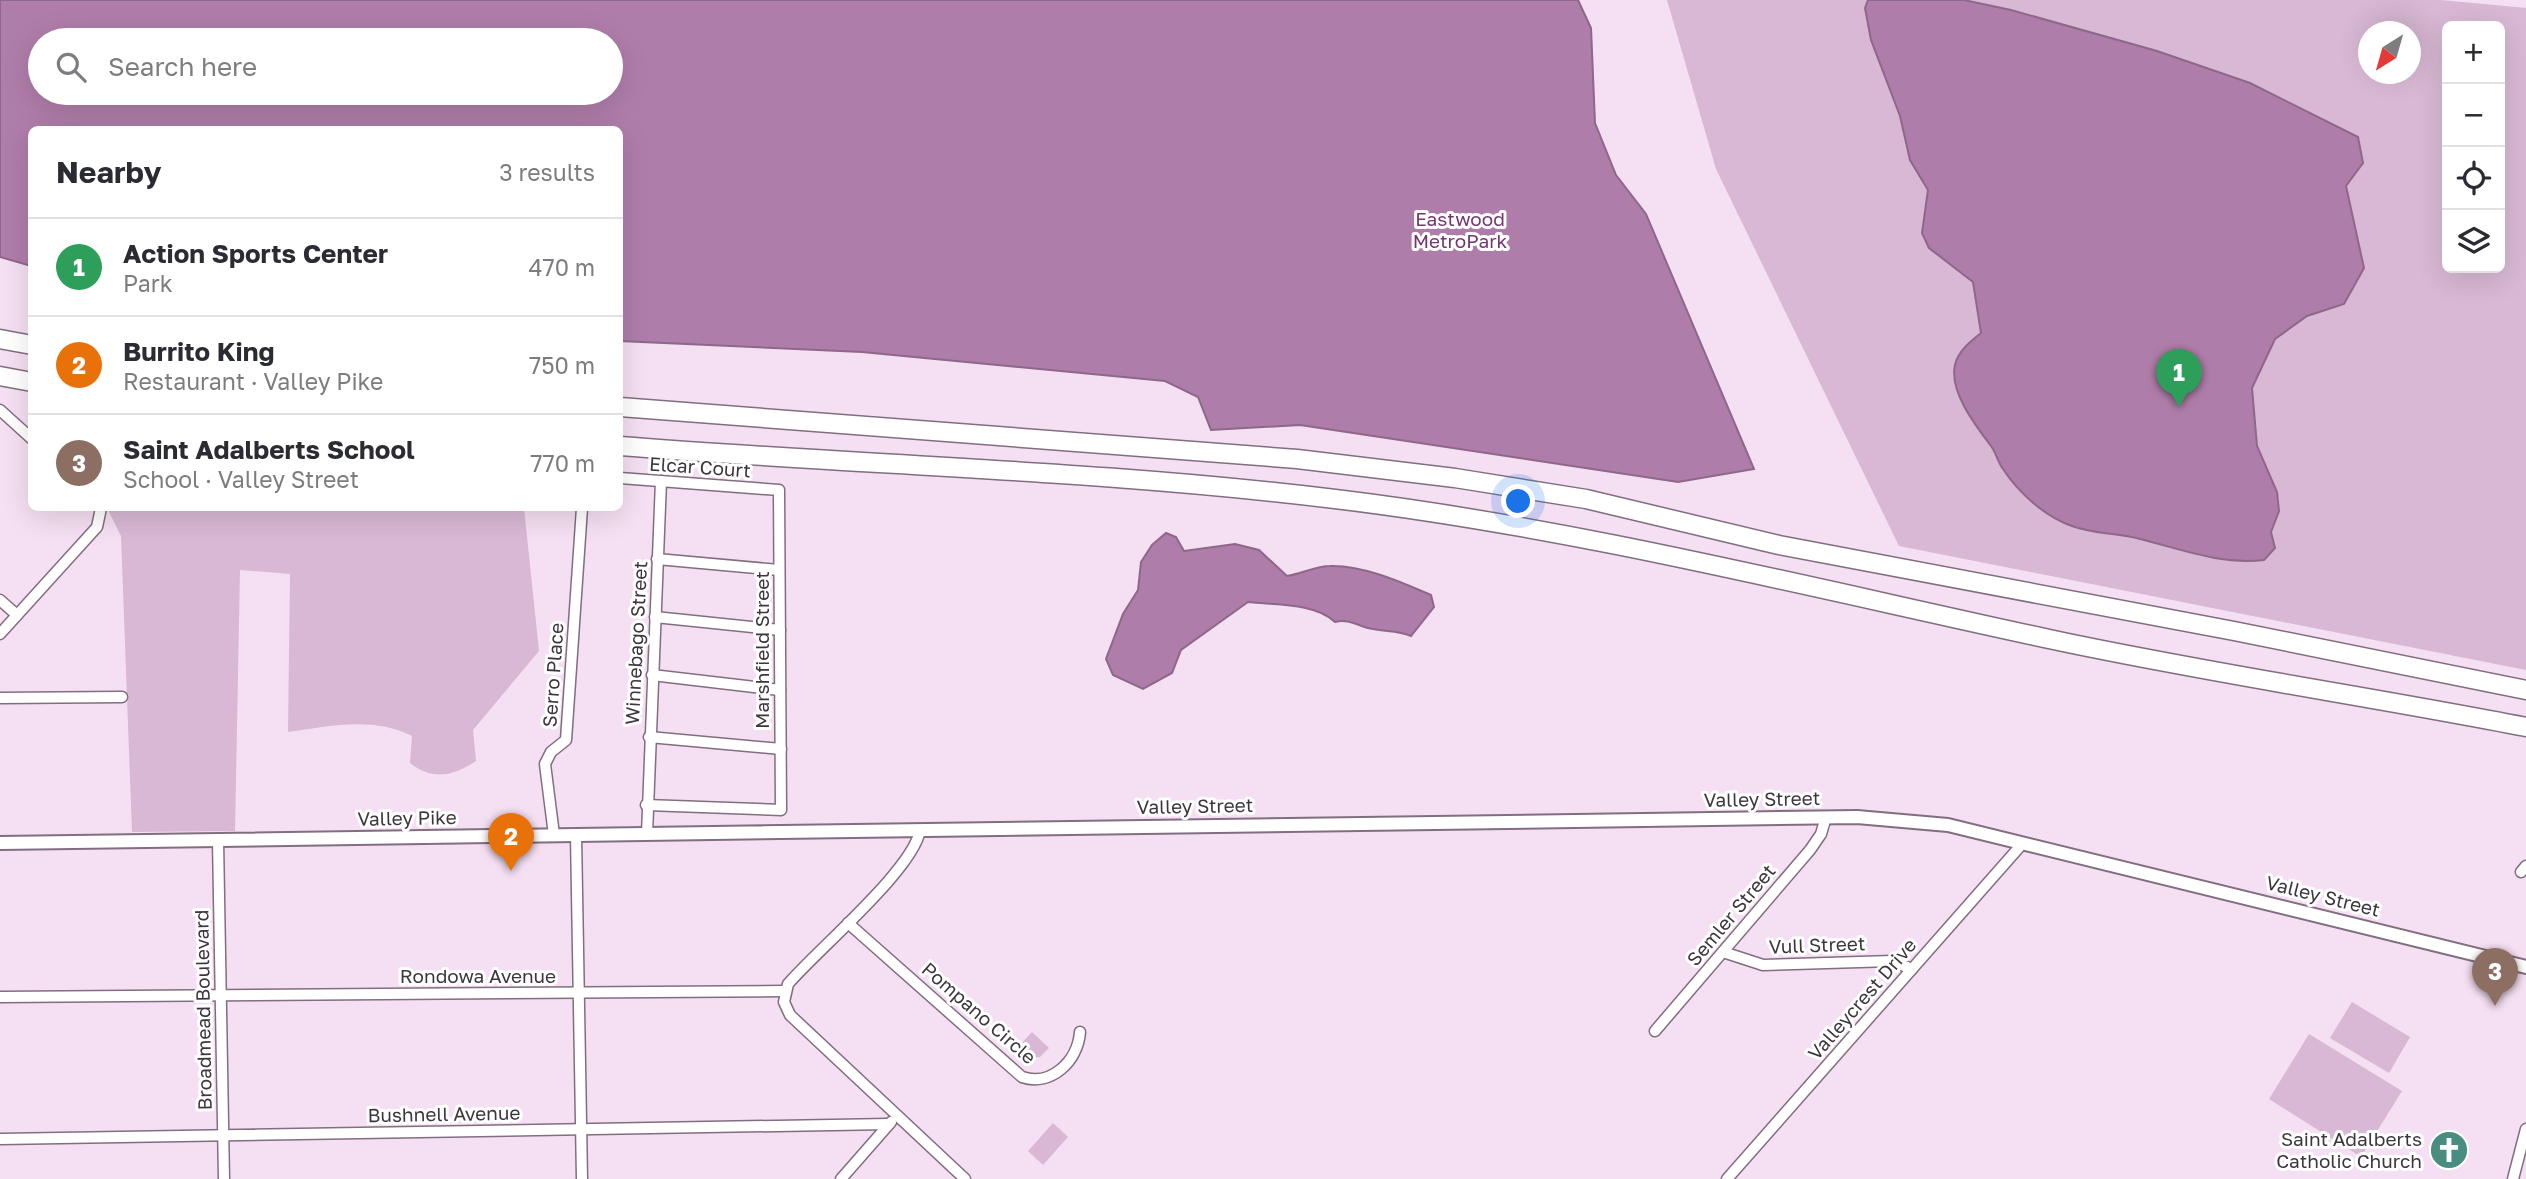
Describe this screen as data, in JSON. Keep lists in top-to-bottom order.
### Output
{
  "streets": {
    "street": [
      "Elcar Court",
      "Winnebago Street",
      "Marshfield Street",
      "Serro Place",
      "Valley Street",
      "Valley Pike",
      "Semler Street",
      "Vull Street",
      "Rondowa Avenue",
      "Valleycrest Drive",
      "Broadmead Boulevard",
      "Pompano Circle",
      "Bushnell Avenue"
    ]
  },
  "crossings": [
    ["Elcar Court", "Winnebago Street"],
    ["Elcar Court", "Marshfield Street"],
    ["Winnebago Street", "Marshfield Street"],
    ["Winnebago Street", "Valley Pike"],
    ["Serro Place", "Valley Pike"],
    ["Valley Street", "Valley Pike"],
    ["Valley Street", "Semler Street"],
    ["Valley Street", "Valleycrest Drive"],
    ["Valley Pike", "Broadmead Boulevard"],
    ["Semler Street", "Vull Street"],
    ["Vull Street", "Valleycrest Drive"],
    ["Rondowa Avenue", "Broadmead Boulevard"],
    ["Broadmead Boulevard", "Bushnell Avenue"]
  ],
  "parks": ["Eastwood MetroPark"],
  "places": {
    "church": ["Saint Adalberts Catholic Church"]
  },
  "north": "bottom left",
  "page": {
    "map_buttons": ["+", "−"],
    "search": "Search here",
    "heading": ["Nearby", "3 results"],
    "list": [
      {
        "mark": "1",
        "name": "Action Sports Center",
        "note": "Park",
        "value": "470 m"
      },
      {
        "mark": "2",
        "name": "Burrito King",
        "note": "Restaurant · Valley Pike",
        "value": "750 m"
      },
      {
        "mark": "3",
        "name": "Saint Adalberts School",
        "note": "School · Valley Street",
        "value": "770 m"
      }
    ],
    "pins": ["1", "2", "3"]
  }
}
